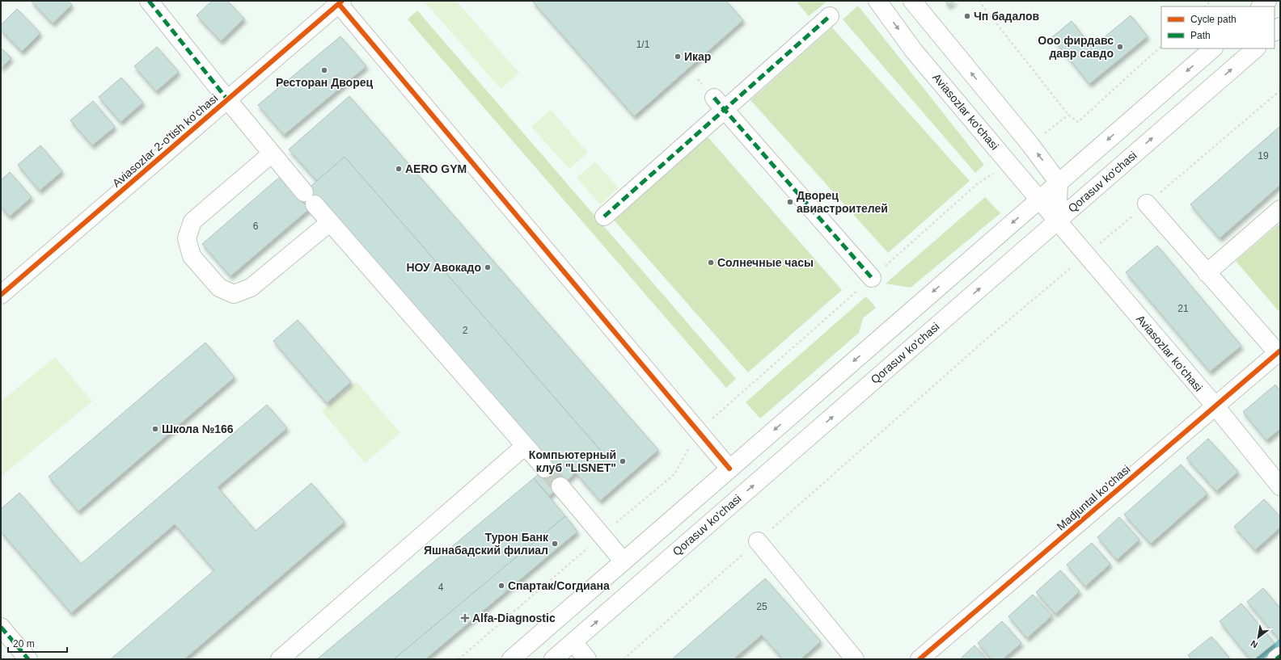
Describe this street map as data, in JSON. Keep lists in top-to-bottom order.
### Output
{
  "streets": {
    "main road": [
      "Aviasozlar ko'chasi",
      "Aviasozlar 2-o'tish ko'chasi",
      "Qorasuv ko'chasi",
      "Madjuntal ko'chasi"
    ]
  },
  "crossings": [
    ["Aviasozlar ko'chasi", "Qorasuv ko'chasi"],
    ["Aviasozlar ko'chasi", "Madjuntal ko'chasi"]
  ],
  "places": {
    "other": [
      "Чп бадалов",
      "Ооо фирдавс давр савдо",
      "Икар",
      "Ресторан Дворец",
      "AERO GYM",
      "Дворец авиастроителей",
      "Солнечные часы",
      "НОУ Авокадо",
      "Школа №166",
      "Компьютерный клуб \"LISNET\"",
      "Турон Банк Яшнабадский филиал",
      "Спартак/Согдиана"
    ],
    "health": ["Alfa-Diagnostic"]
  },
  "house_numbers": [
    "1/1",
    "19",
    "6",
    "21",
    "2",
    "4",
    "25"
  ],
  "legend": ["Cycle path", "Path"],
  "scale_bar": "20 m",
  "north": "bottom left"
}
